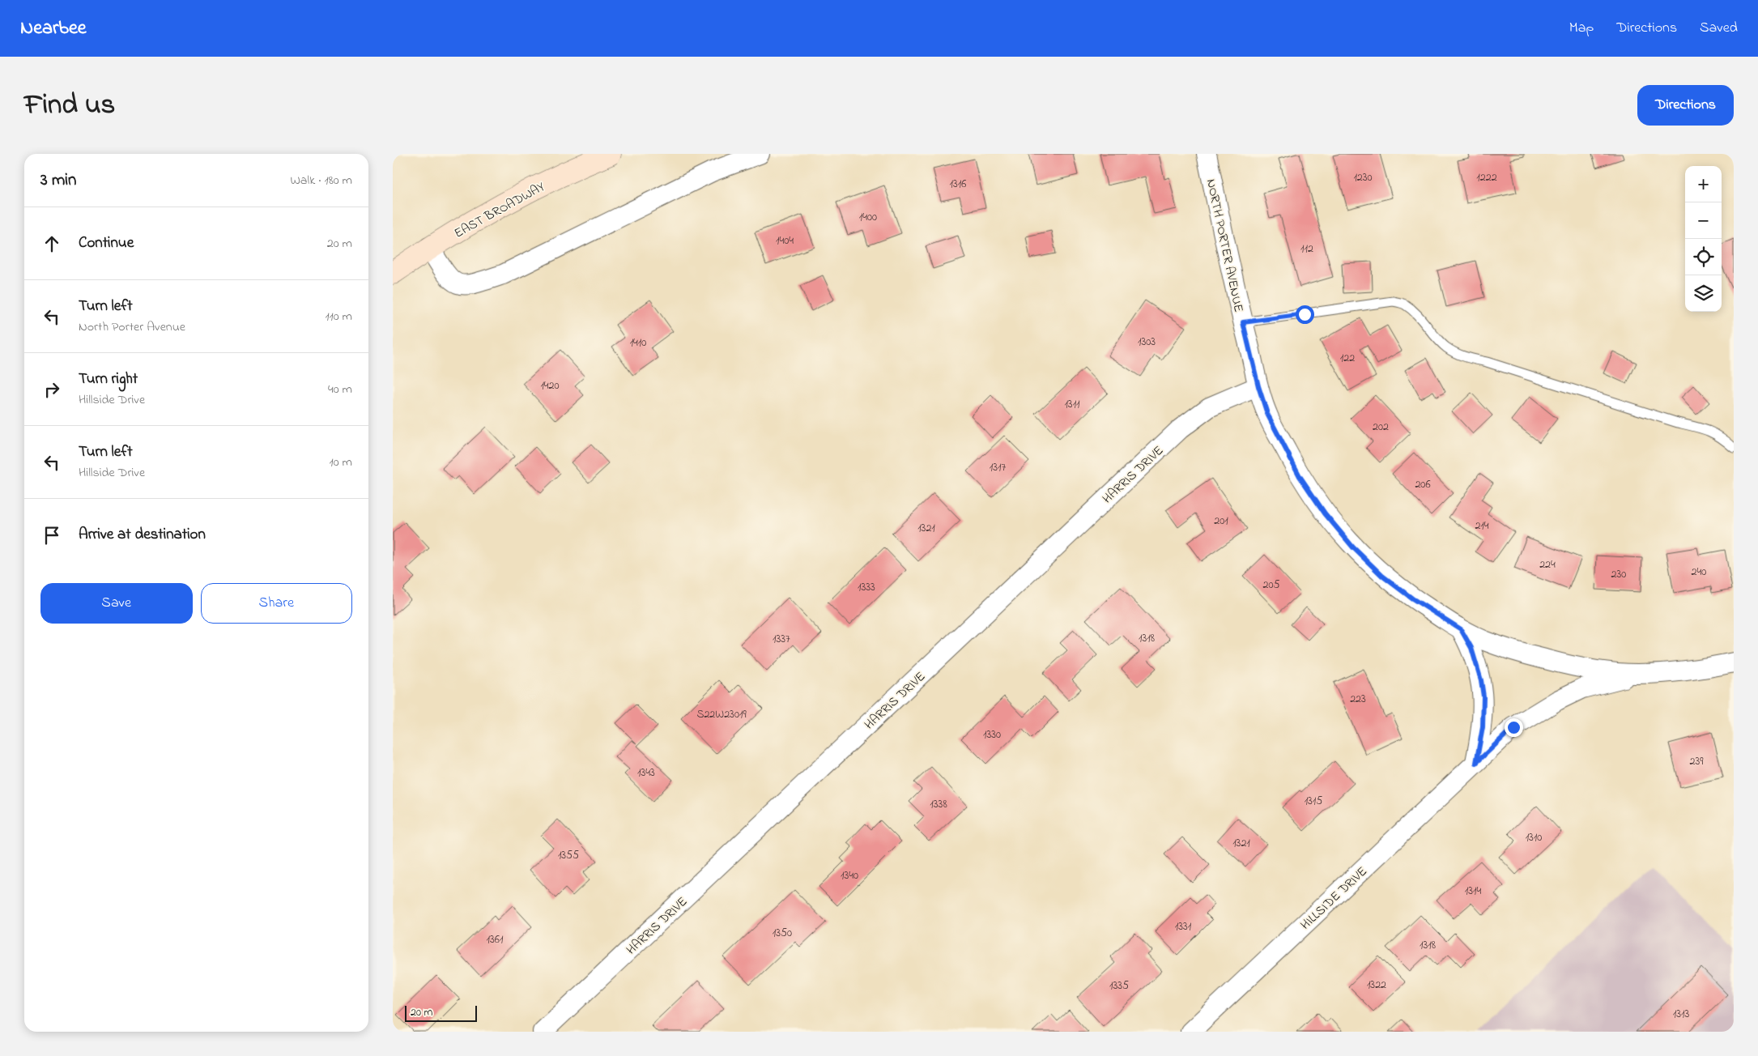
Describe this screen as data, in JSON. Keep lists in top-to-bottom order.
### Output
{
  "streets": {
    "main road": ["EAST BROADWAY"],
    "street": ["NORTH PORTER AVENUE", "HARRIS DRIVE", "HILLSIDE DRIVE"]
  },
  "crossings": [
    ["NORTH PORTER AVENUE", "HARRIS DRIVE"],
    ["NORTH PORTER AVENUE", "HILLSIDE DRIVE"]
  ],
  "house_numbers": [
    "1230",
    "1222",
    "1316",
    "1400",
    "1404",
    "112",
    "1303",
    "1410",
    "122",
    "1420",
    "1311",
    "202",
    "1317",
    "206",
    "201",
    "214",
    "1321",
    "224",
    "240",
    "230",
    "205",
    "1333",
    "1318",
    "1337",
    "223",
    "S22W23019",
    "1330",
    "239",
    "1343",
    "1315",
    "1338",
    "1310",
    "1321",
    "1355",
    "1340",
    "1314",
    "1331",
    "1350",
    "1361",
    "1318",
    "1322",
    "1335",
    "1313"
  ],
  "scale_bar": "20 m",
  "page": {
    "header": "Nearbee",
    "nav": ["Map", "Directions", "Saved"],
    "title": "Find us",
    "buttons": [
      "Directions",
      ["Save", "Share"]
    ],
    "heading": ["3 min", "Walk · 180 m"],
    "map_buttons": ["+", "−"],
    "list": [
      ["Continue", "20 m"],
      ["Turn left", "North Porter Avenue", "110 m"],
      ["Turn right", "Hillside Drive", "40 m"],
      ["Turn left", "Hillside Drive", "10 m"],
      "Arrive at destination"
    ],
    "scale": "20 m"
  }
}
